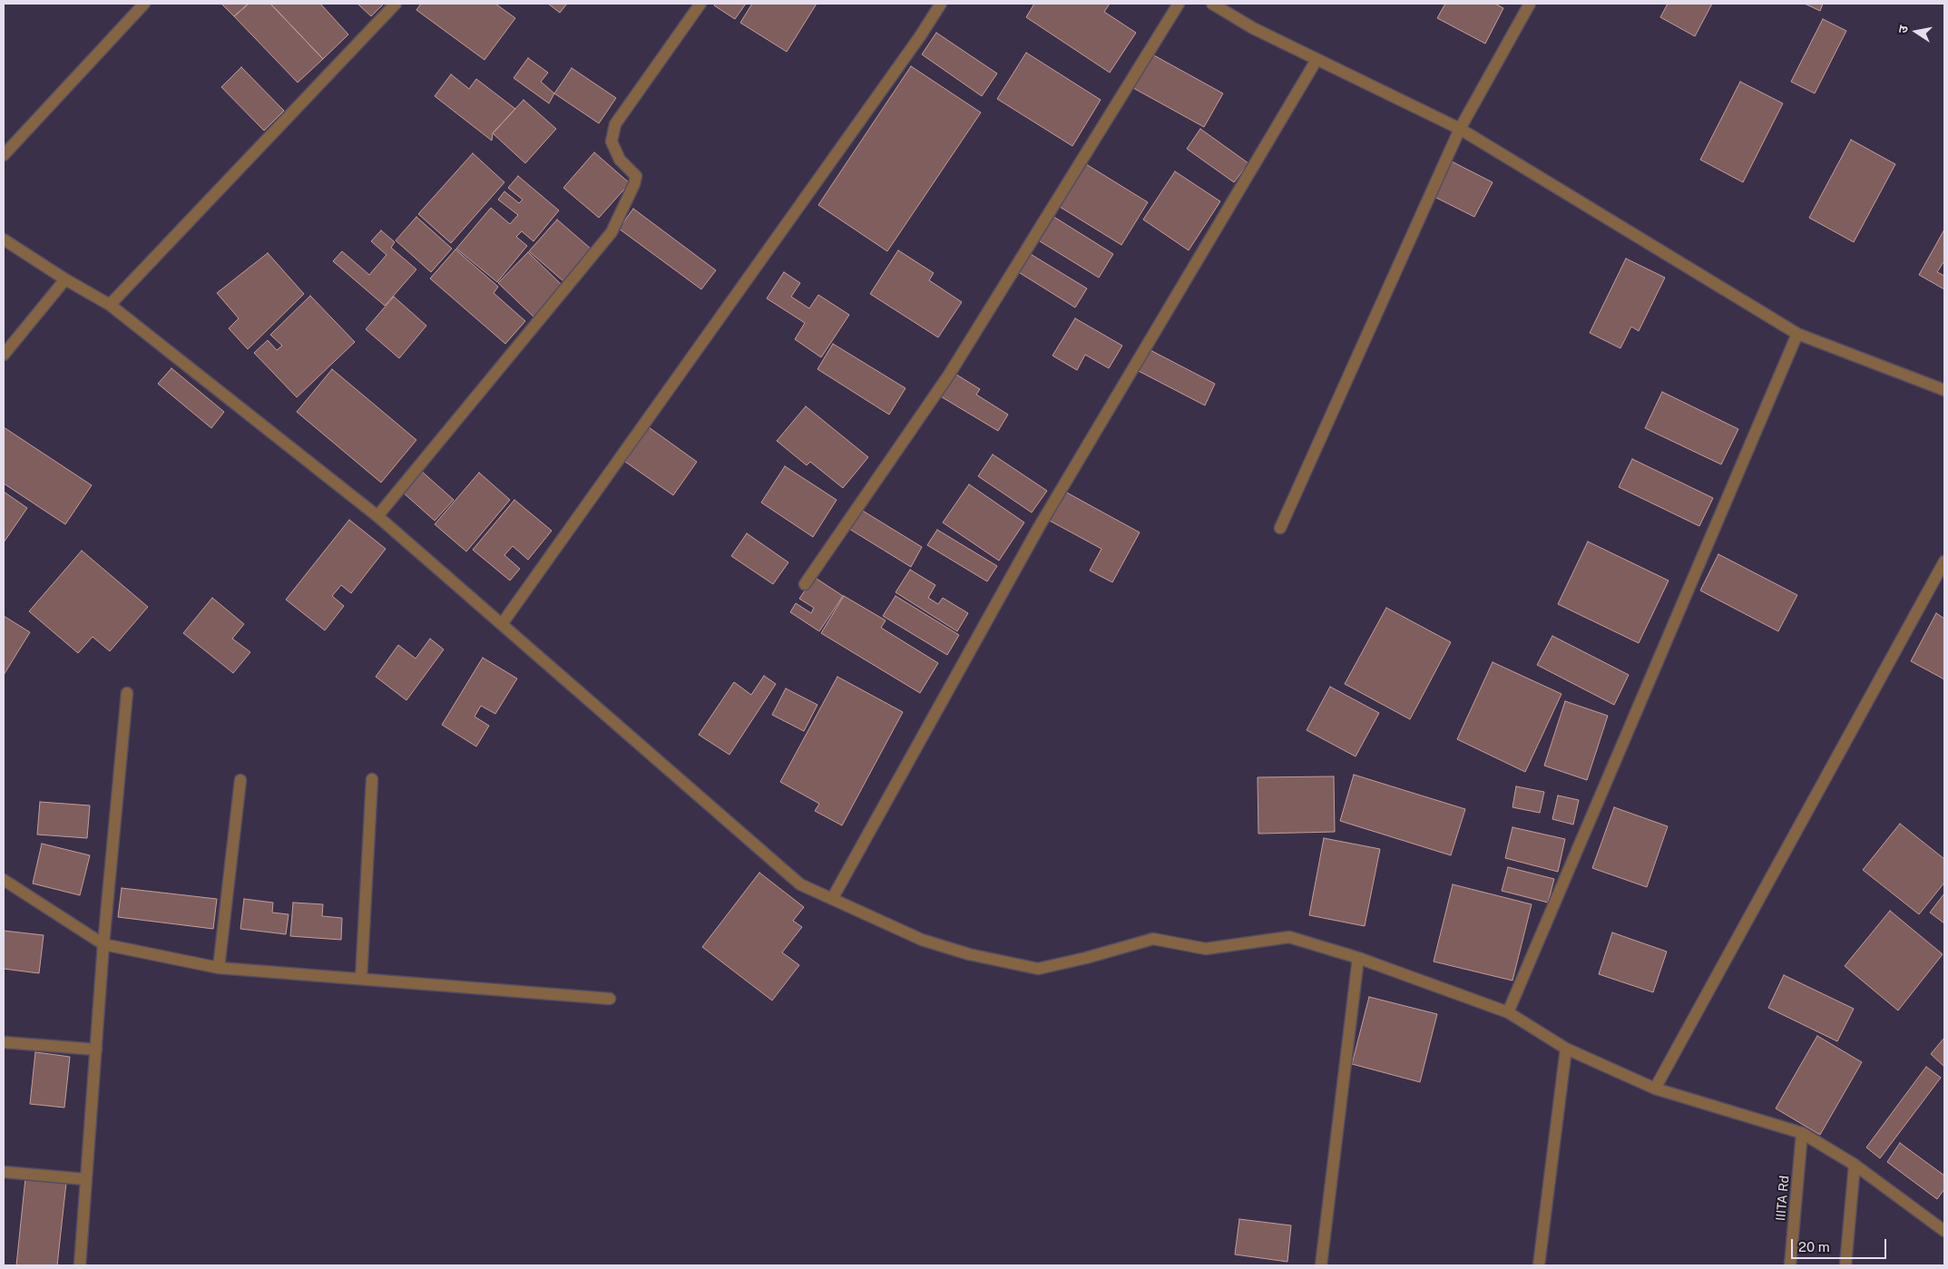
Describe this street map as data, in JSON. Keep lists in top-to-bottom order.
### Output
{
  "streets": {
    "street": ["IIITA Rd"]
  },
  "scale_bar": "20 m",
  "north": "left"
}
